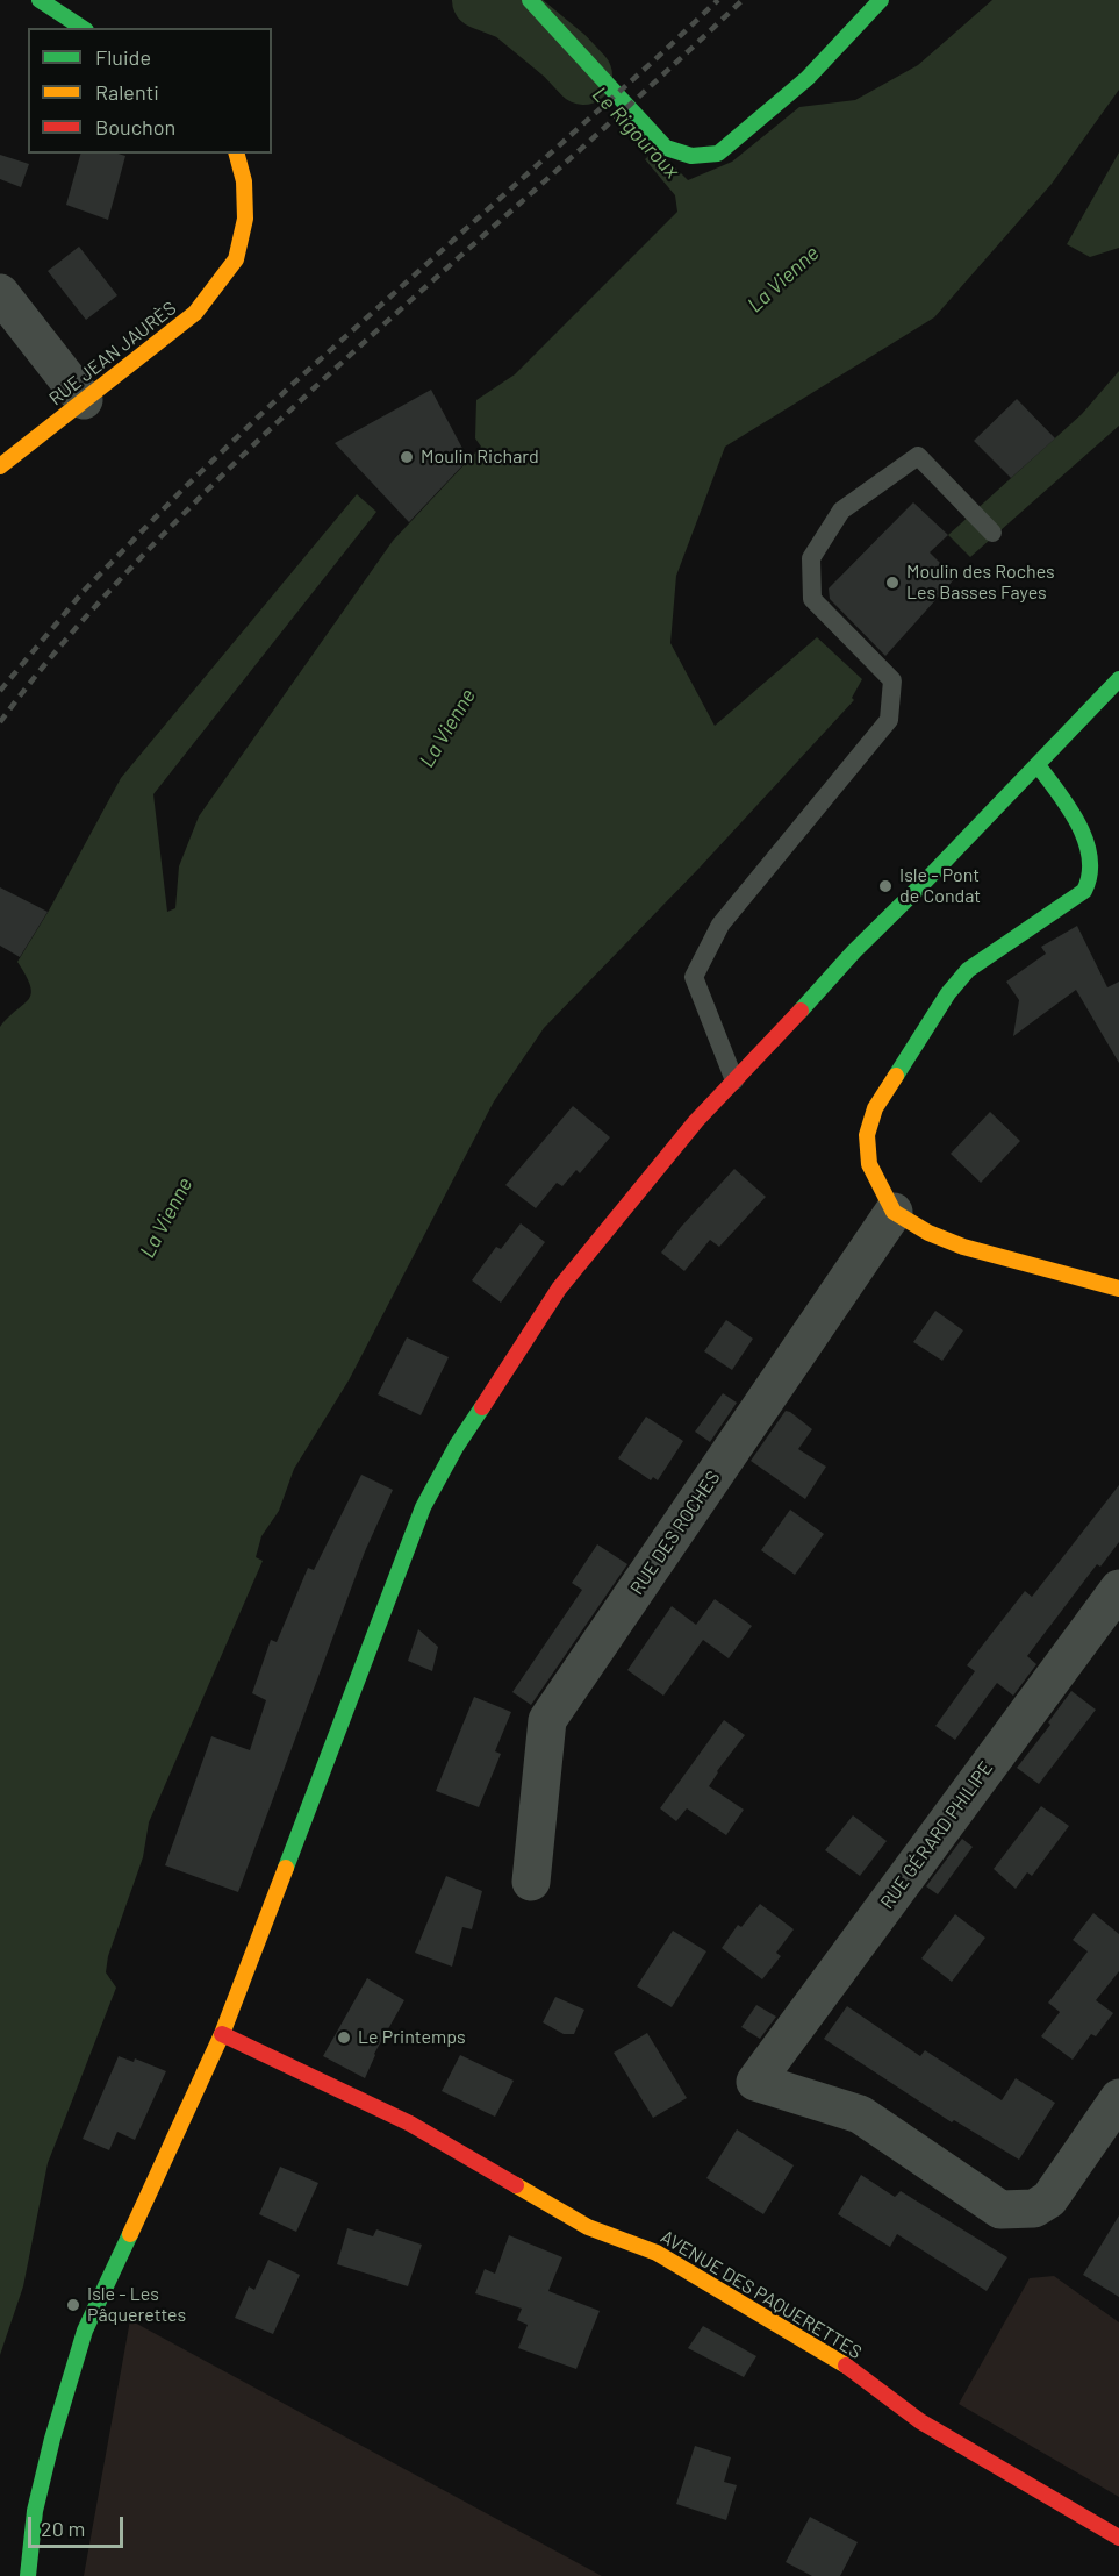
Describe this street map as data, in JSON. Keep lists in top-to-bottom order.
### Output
{
  "streets": {
    "main road": ["RUE JEAN JAURÈS", "AVENUE DES PAQUERETTES"],
    "street": ["RUE DES ROCHES", "RUE GÉRARD PHILIPE"]
  },
  "water": ["Le Rigouroux", "La Vienne"],
  "places": [
    "Moulin Richard",
    "Moulin des Roches Les Basses Fayes",
    "Isle - Pont de Condat",
    "Le Printemps",
    "Isle - Les Pâquerettes"
  ],
  "legend": ["Fluide", "Ralenti", "Bouchon"],
  "scale_bar": "20 m"
}
